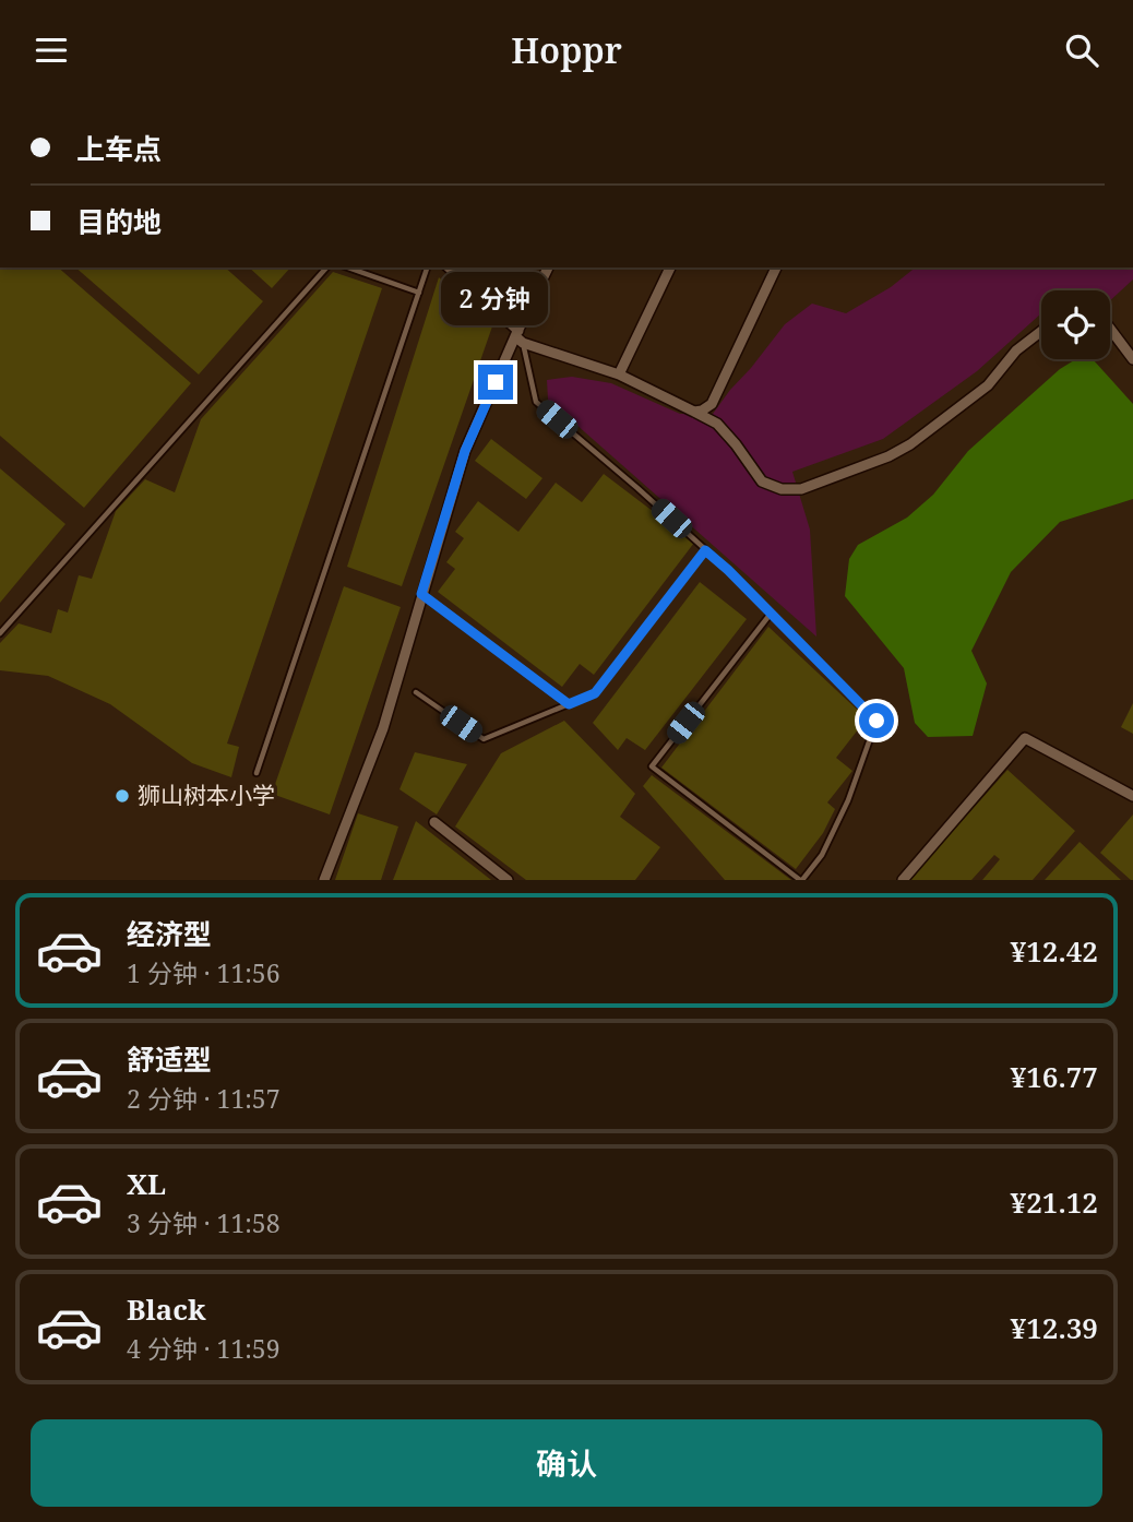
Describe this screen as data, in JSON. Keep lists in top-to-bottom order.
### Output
{
  "places": ["狮山树本小学"],
  "page": {
    "header": "Hoppr",
    "banner": ["上车点", "目的地"],
    "bubble": "2 分钟",
    "list": [
      {
        "name": "经济型",
        "note": "1 分钟 · 11:56",
        "value": "¥12.42"
      },
      {
        "name": "舒适型",
        "note": "2 分钟 · 11:57",
        "value": "¥16.77"
      },
      {
        "name": "XL",
        "note": "3 分钟 · 11:58",
        "value": "¥21.12"
      },
      {
        "name": "Black",
        "note": "4 分钟 · 11:59",
        "value": "¥12.39"
      }
    ],
    "buttons": "确认"
  }
}
